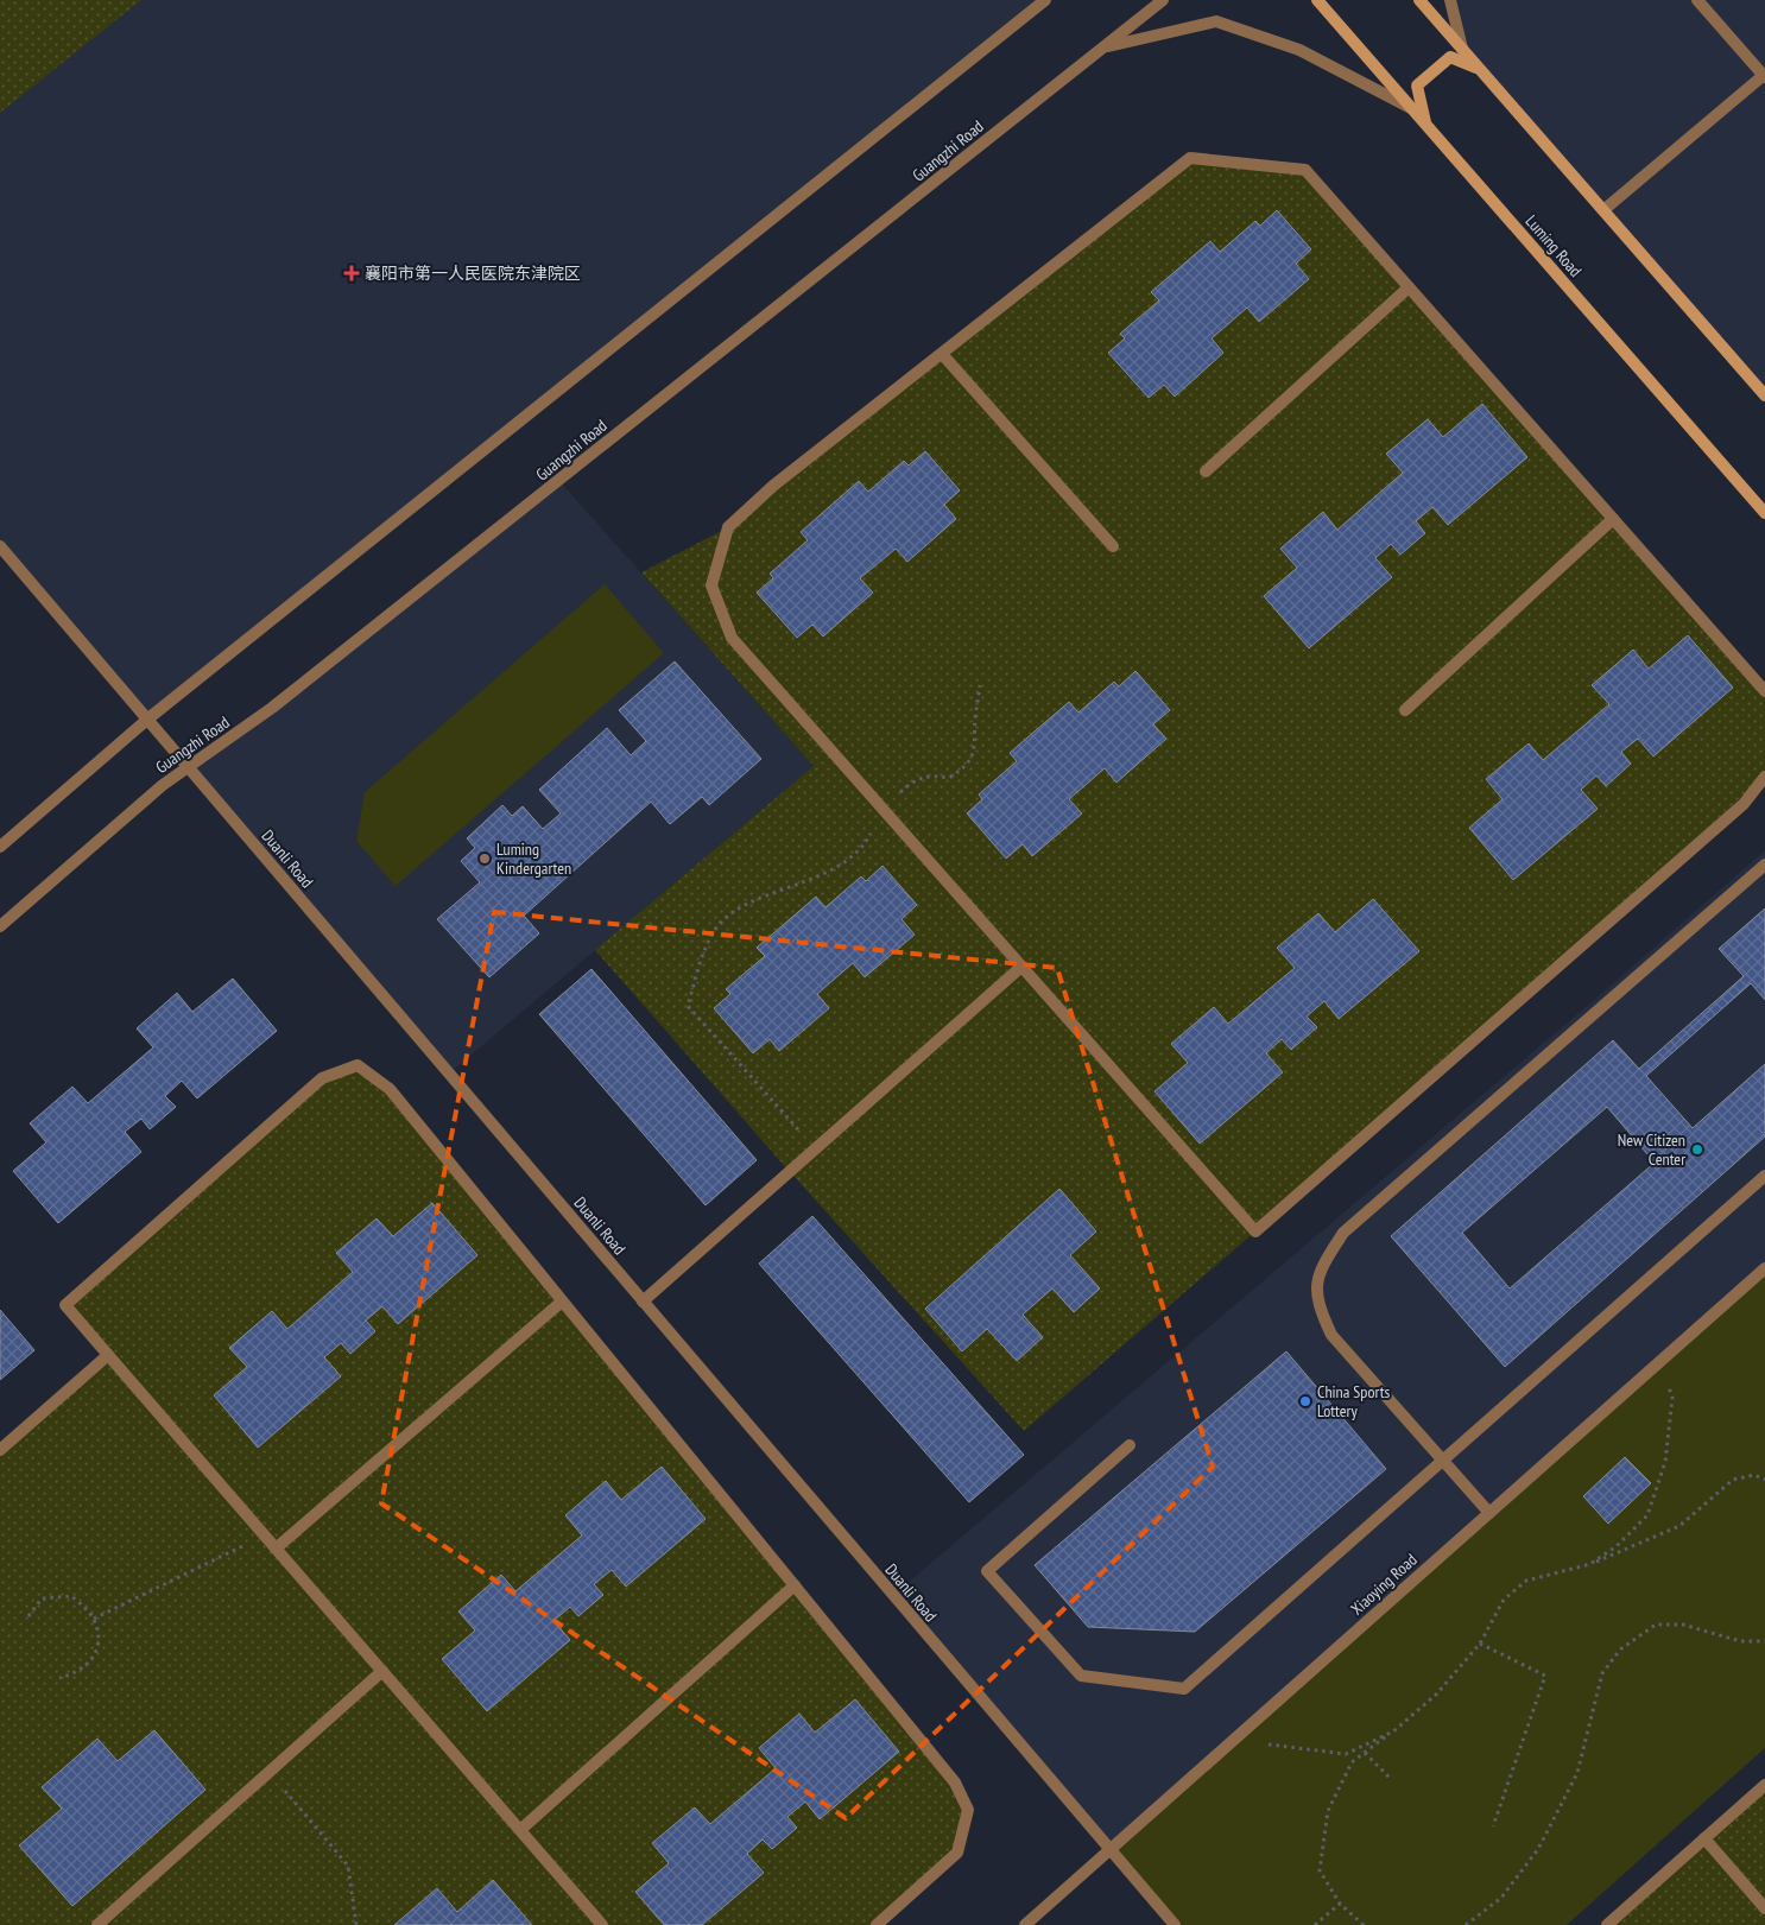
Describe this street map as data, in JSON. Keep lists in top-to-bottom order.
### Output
{
  "streets": {
    "main road": ["Luming Road"],
    "street": ["Guangzhi Road", "Duanli Road", "Xiaoying Road"]
  },
  "crossings": [
    ["Guangzhi Road", "Duanli Road"],
    ["Duanli Road", "Xiaoying Road"]
  ],
  "places": {
    "health": ["襄阳市第一人民医院东津院区"],
    "other": ["Luming Kindergarten", "New Citizen Center", "China Sports Lottery"]
  }
}
